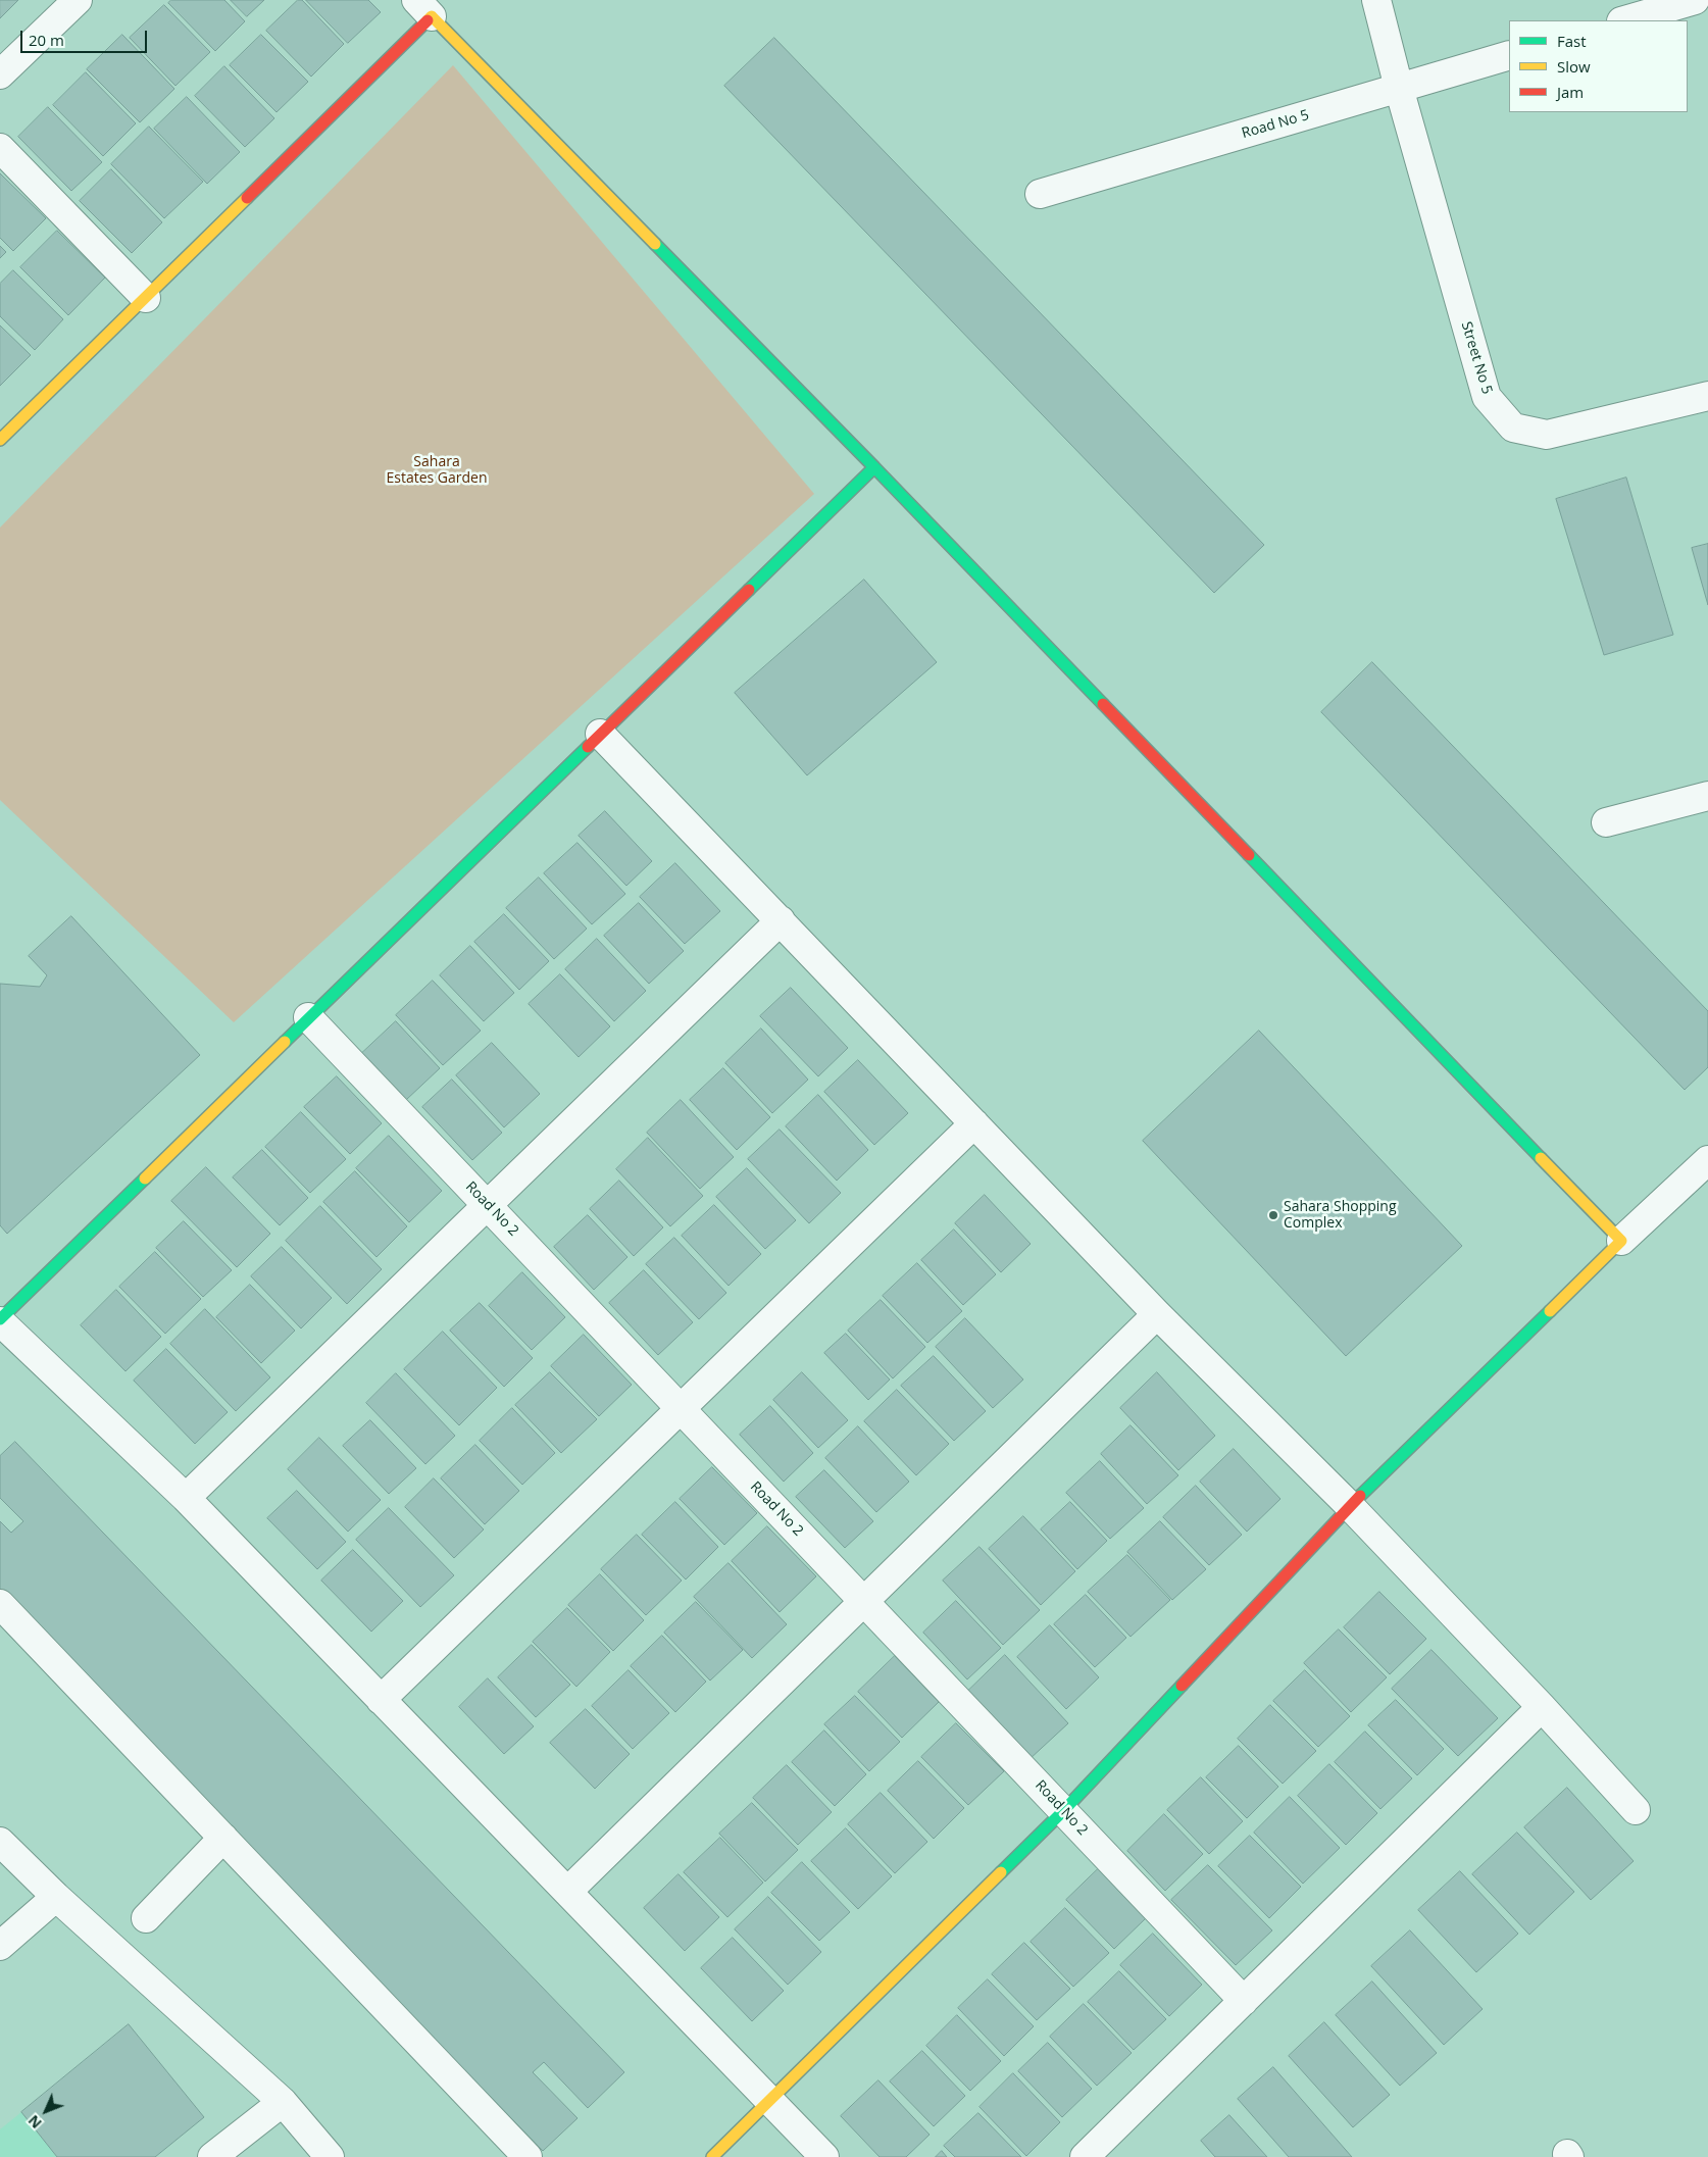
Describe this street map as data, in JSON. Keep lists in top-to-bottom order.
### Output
{
  "streets": {
    "street": ["Road No 5", "Street No 5", "Road No 2"]
  },
  "crossings": [
    ["Road No 5", "Street No 5"]
  ],
  "parks": ["Sahara Estates Garden"],
  "places": ["Sahara Shopping Complex"],
  "legend": ["Fast", "Slow", "Jam"],
  "scale_bar": "20 m",
  "north": "bottom left"
}
